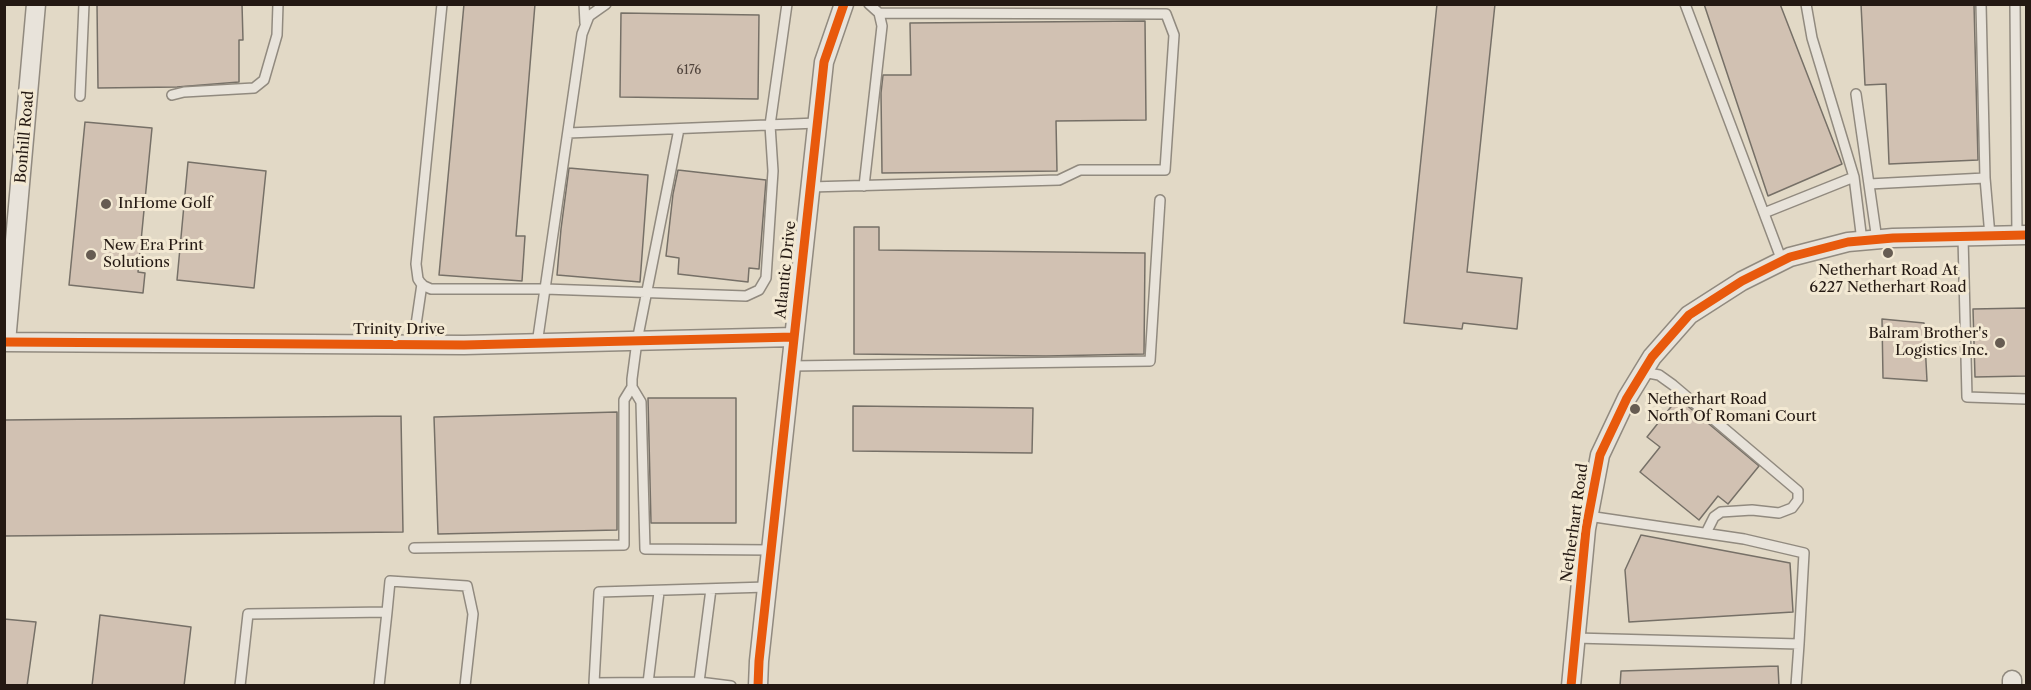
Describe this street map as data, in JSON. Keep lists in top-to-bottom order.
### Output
{
  "streets": {
    "street": [
      "Bonhill Road",
      "Atlantic Drive",
      "Trinity Drive",
      "Netherhart Road"
    ]
  },
  "crossings": [
    ["Bonhill Road", "Trinity Drive"],
    ["Atlantic Drive", "Trinity Drive"]
  ],
  "places": [
    "InHome Golf",
    "Netherhart Road At 6227 Netherhart Road",
    "New Era Print Solutions",
    "Balram Brother's Logistics Inc.",
    "Netherhart Road North Of Romani Court"
  ],
  "house_numbers": ["6176"]
}
